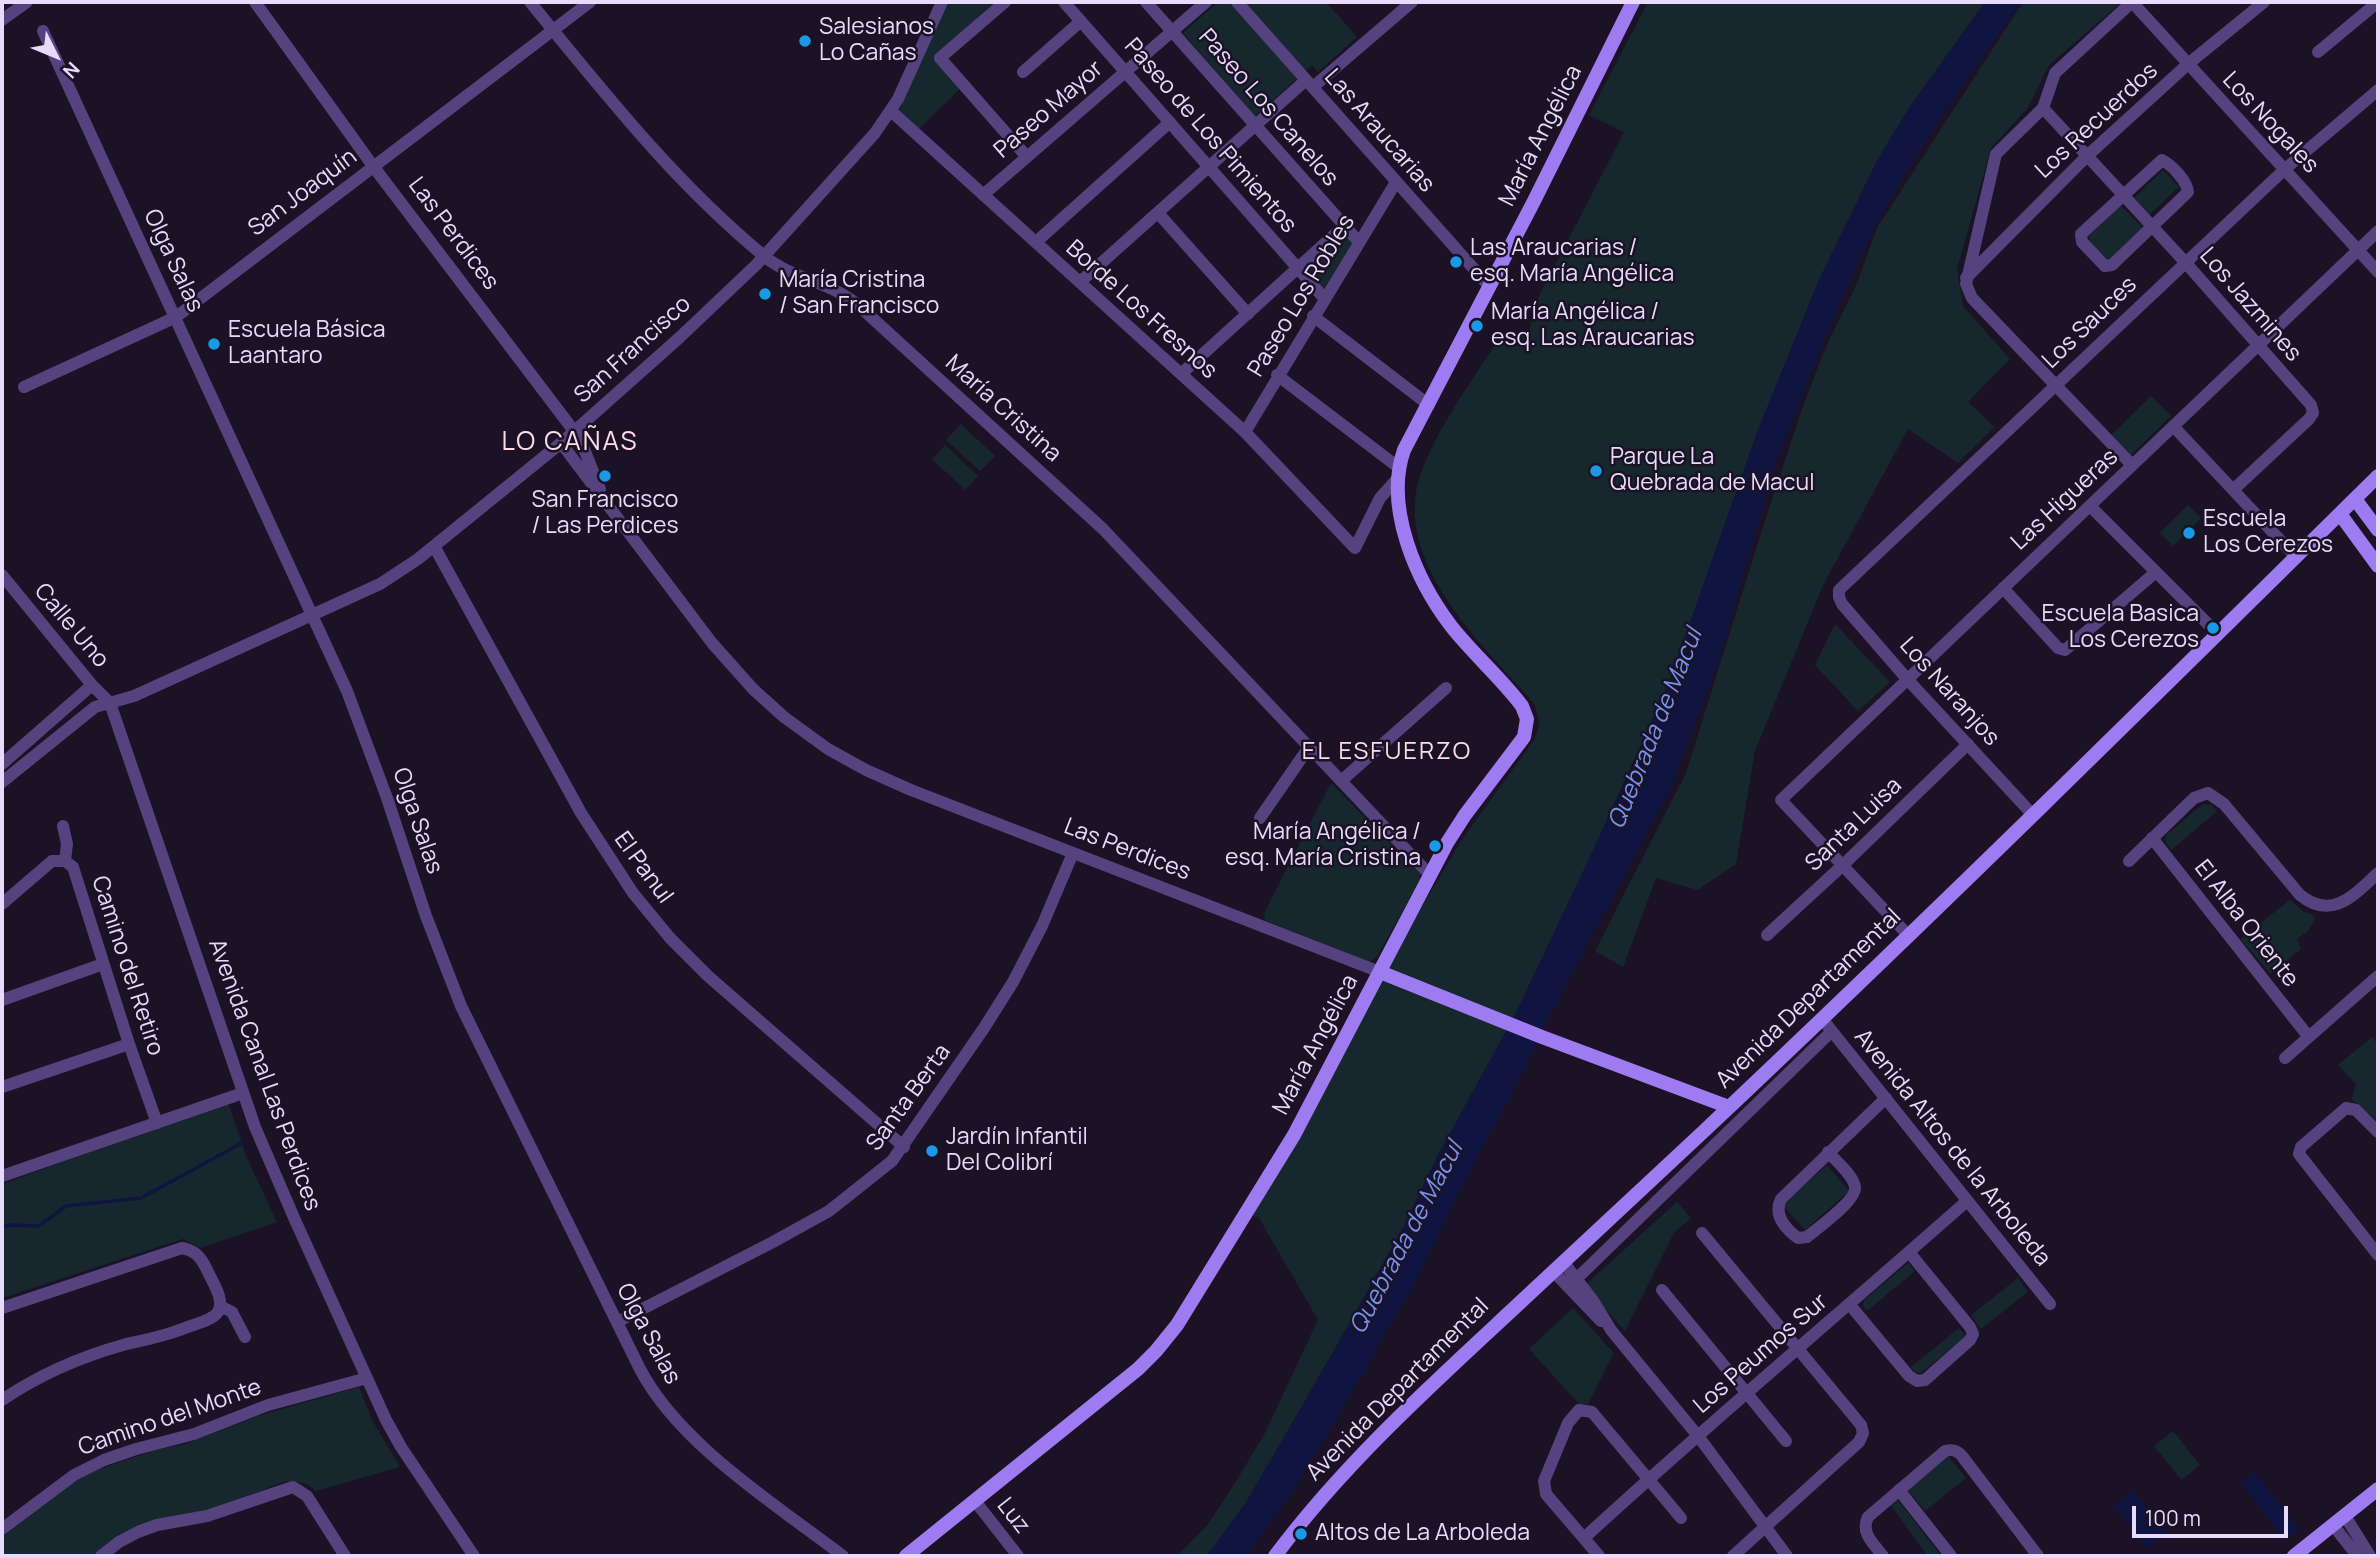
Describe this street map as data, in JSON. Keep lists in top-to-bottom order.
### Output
{
  "streets": {
    "street": [
      "Paseo Los Canelos",
      "Paseo Mayor",
      "Los Recuerdos",
      "Los Nogales",
      "Las Araucarias",
      "Paseo de Los Pimientos",
      "María Angélica",
      "San Joaquín",
      "Las Perdices",
      "Olga Salas",
      "Paseo Los Robles",
      "Los Jazmines",
      "Borde Los Fresnos",
      "Los Sauces",
      "San Francisco",
      "María Cristina",
      "Las Higueras",
      "Calle Uno",
      "Los Naranjos",
      "Santa Luisa",
      "El Panul",
      "El Alba Oriente",
      "Camino del Retiro",
      "Avenida Departamental",
      "Avenida Canal Las Perdices",
      "Santa Berta",
      "Avenida Altos de la Arboleda",
      "Los Peumos Sur",
      "Camino del Monte",
      "Luz"
    ]
  },
  "crossings": [
    ["Paseo Los Canelos", "Paseo Mayor"],
    ["Paseo Los Canelos", "Paseo Los Robles"],
    ["Paseo Mayor", "Paseo de Los Pimientos"],
    ["Paseo Mayor", "Borde Los Fresnos"],
    ["Los Recuerdos", "Los Nogales"],
    ["Los Recuerdos", "Los Jazmines"],
    ["Los Nogales", "Los Sauces"],
    ["Los Nogales", "Las Higueras"],
    ["Las Araucarias", "María Angélica"],
    ["Las Araucarias", "Paseo Los Robles"],
    ["Paseo de Los Pimientos", "Paseo Los Robles"],
    ["María Angélica", "Las Perdices"],
    ["María Angélica", "Borde Los Fresnos"],
    ["María Angélica", "María Cristina"],
    ["María Angélica", "Luz"],
    ["San Joaquín", "Las Perdices"],
    ["San Joaquín", "Olga Salas"],
    ["San Joaquín", "María Cristina"],
    ["Las Perdices", "San Francisco"],
    ["Las Perdices", "Avenida Departamental"],
    ["Las Perdices", "Santa Berta"],
    ["Olga Salas", "San Francisco"],
    ["Olga Salas", "Santa Berta"],
    ["Paseo Los Robles", "Borde Los Fresnos"],
    ["Los Jazmines", "Los Sauces"],
    ["Los Jazmines", "Las Higueras"],
    ["Borde Los Fresnos", "San Francisco"],
    ["Los Sauces", "Los Naranjos"],
    ["San Francisco", "María Cristina"],
    ["San Francisco", "Calle Uno"],
    ["San Francisco", "El Panul"],
    ["San Francisco", "Avenida Canal Las Perdices"],
    ["Las Higueras", "Los Naranjos"],
    ["Las Higueras", "Santa Luisa"],
    ["Calle Uno", "Avenida Canal Las Perdices"],
    ["Los Naranjos", "Santa Luisa"],
    ["Los Naranjos", "Avenida Departamental"],
    ["El Panul", "Santa Berta"],
    ["Avenida Departamental", "Avenida Altos de la Arboleda"],
    ["Avenida Canal Las Perdices", "Camino del Monte"],
    ["Avenida Altos de la Arboleda", "Los Peumos Sur"]
  ],
  "districts": ["LO CAÑAS", "EL ESFUERZO"],
  "water": ["Quebrada de Macul"],
  "places": [
    "Salesianos Lo Cañas",
    "Las Araucarias / esq. María Angélica",
    "María Cristina / San Francisco",
    "María Angélica / esq. Las Araucarias",
    "Escuela Básica Laantaro",
    "Parque La Quebrada de Macul",
    "San Francisco / Las Perdices",
    "Escuela Los Cerezos",
    "Escuela Basica Los Cerezos",
    "María Angélica / esq. María Cristina",
    "Jardín Infantil Del Colibrí",
    "Altos de La Arboleda"
  ],
  "scale_bar": "100 m",
  "north": "bottom right"
}
